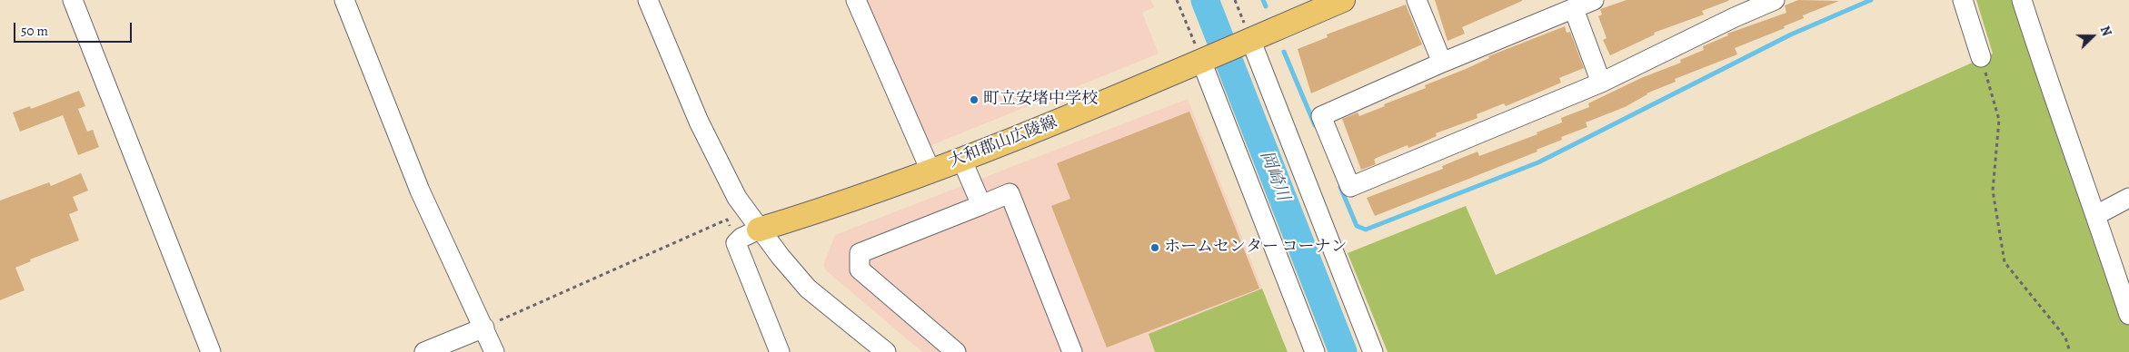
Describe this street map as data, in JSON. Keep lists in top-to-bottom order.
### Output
{
  "streets": {
    "main road": ["大和郡山広陵線"]
  },
  "water": ["岡崎川"],
  "places": ["町立安堵中学校", "ホームセンター コーナン"],
  "scale_bar": "50 m",
  "north": "right"
}
